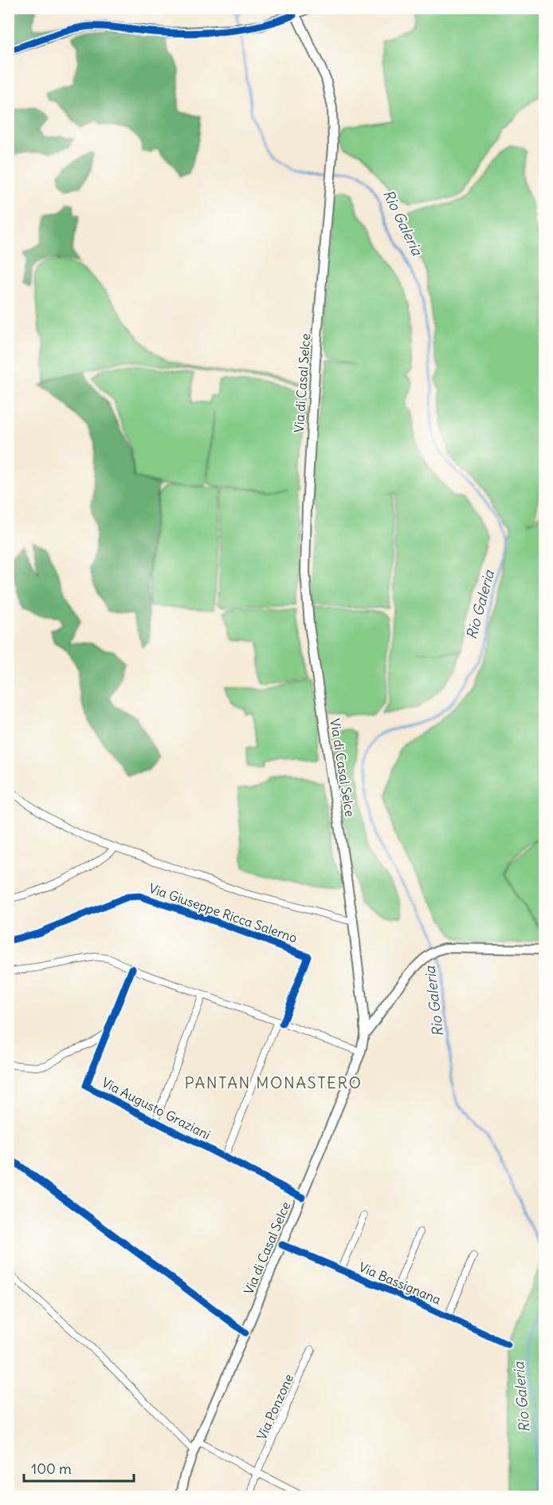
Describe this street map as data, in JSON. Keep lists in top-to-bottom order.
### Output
{
  "streets": {
    "main road": ["Via di Casal Selce"],
    "street": [
      "Via Giuseppe Ricca Salerno",
      "Via Augusto Graziani",
      "Via Bassignana",
      "Via Ponzone"
    ]
  },
  "crossings": [
    ["Via di Casal Selce", "Via Augusto Graziani"],
    ["Via di Casal Selce", "Via Bassignana"]
  ],
  "districts": ["PANTAN MONASTERO"],
  "water": ["Rio Galeria"],
  "scale_bar": "100 m"
}
